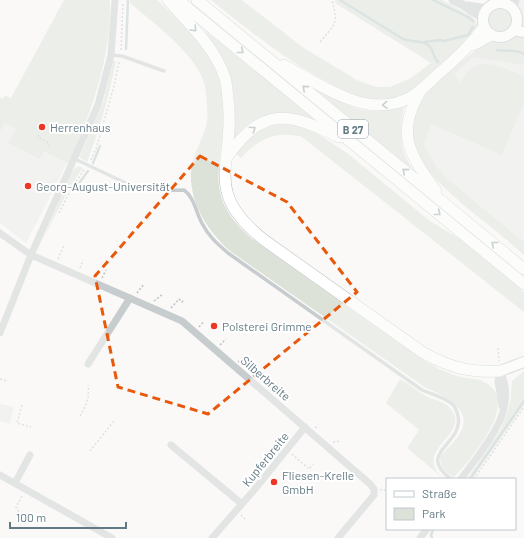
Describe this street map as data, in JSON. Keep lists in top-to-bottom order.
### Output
{
  "streets": {
    "highway": ["B 27"],
    "street": ["Silberbreite", "Kupferbreite"]
  },
  "crossings": [
    ["Silberbreite", "Kupferbreite"]
  ],
  "places": [
    "Herrenhaus",
    "Georg-August-Universität",
    "Polsterei Grimme",
    "Fliesen-Krelle GmbH"
  ],
  "legend": ["Straße", "Park"],
  "scale_bar": "100 m"
}
